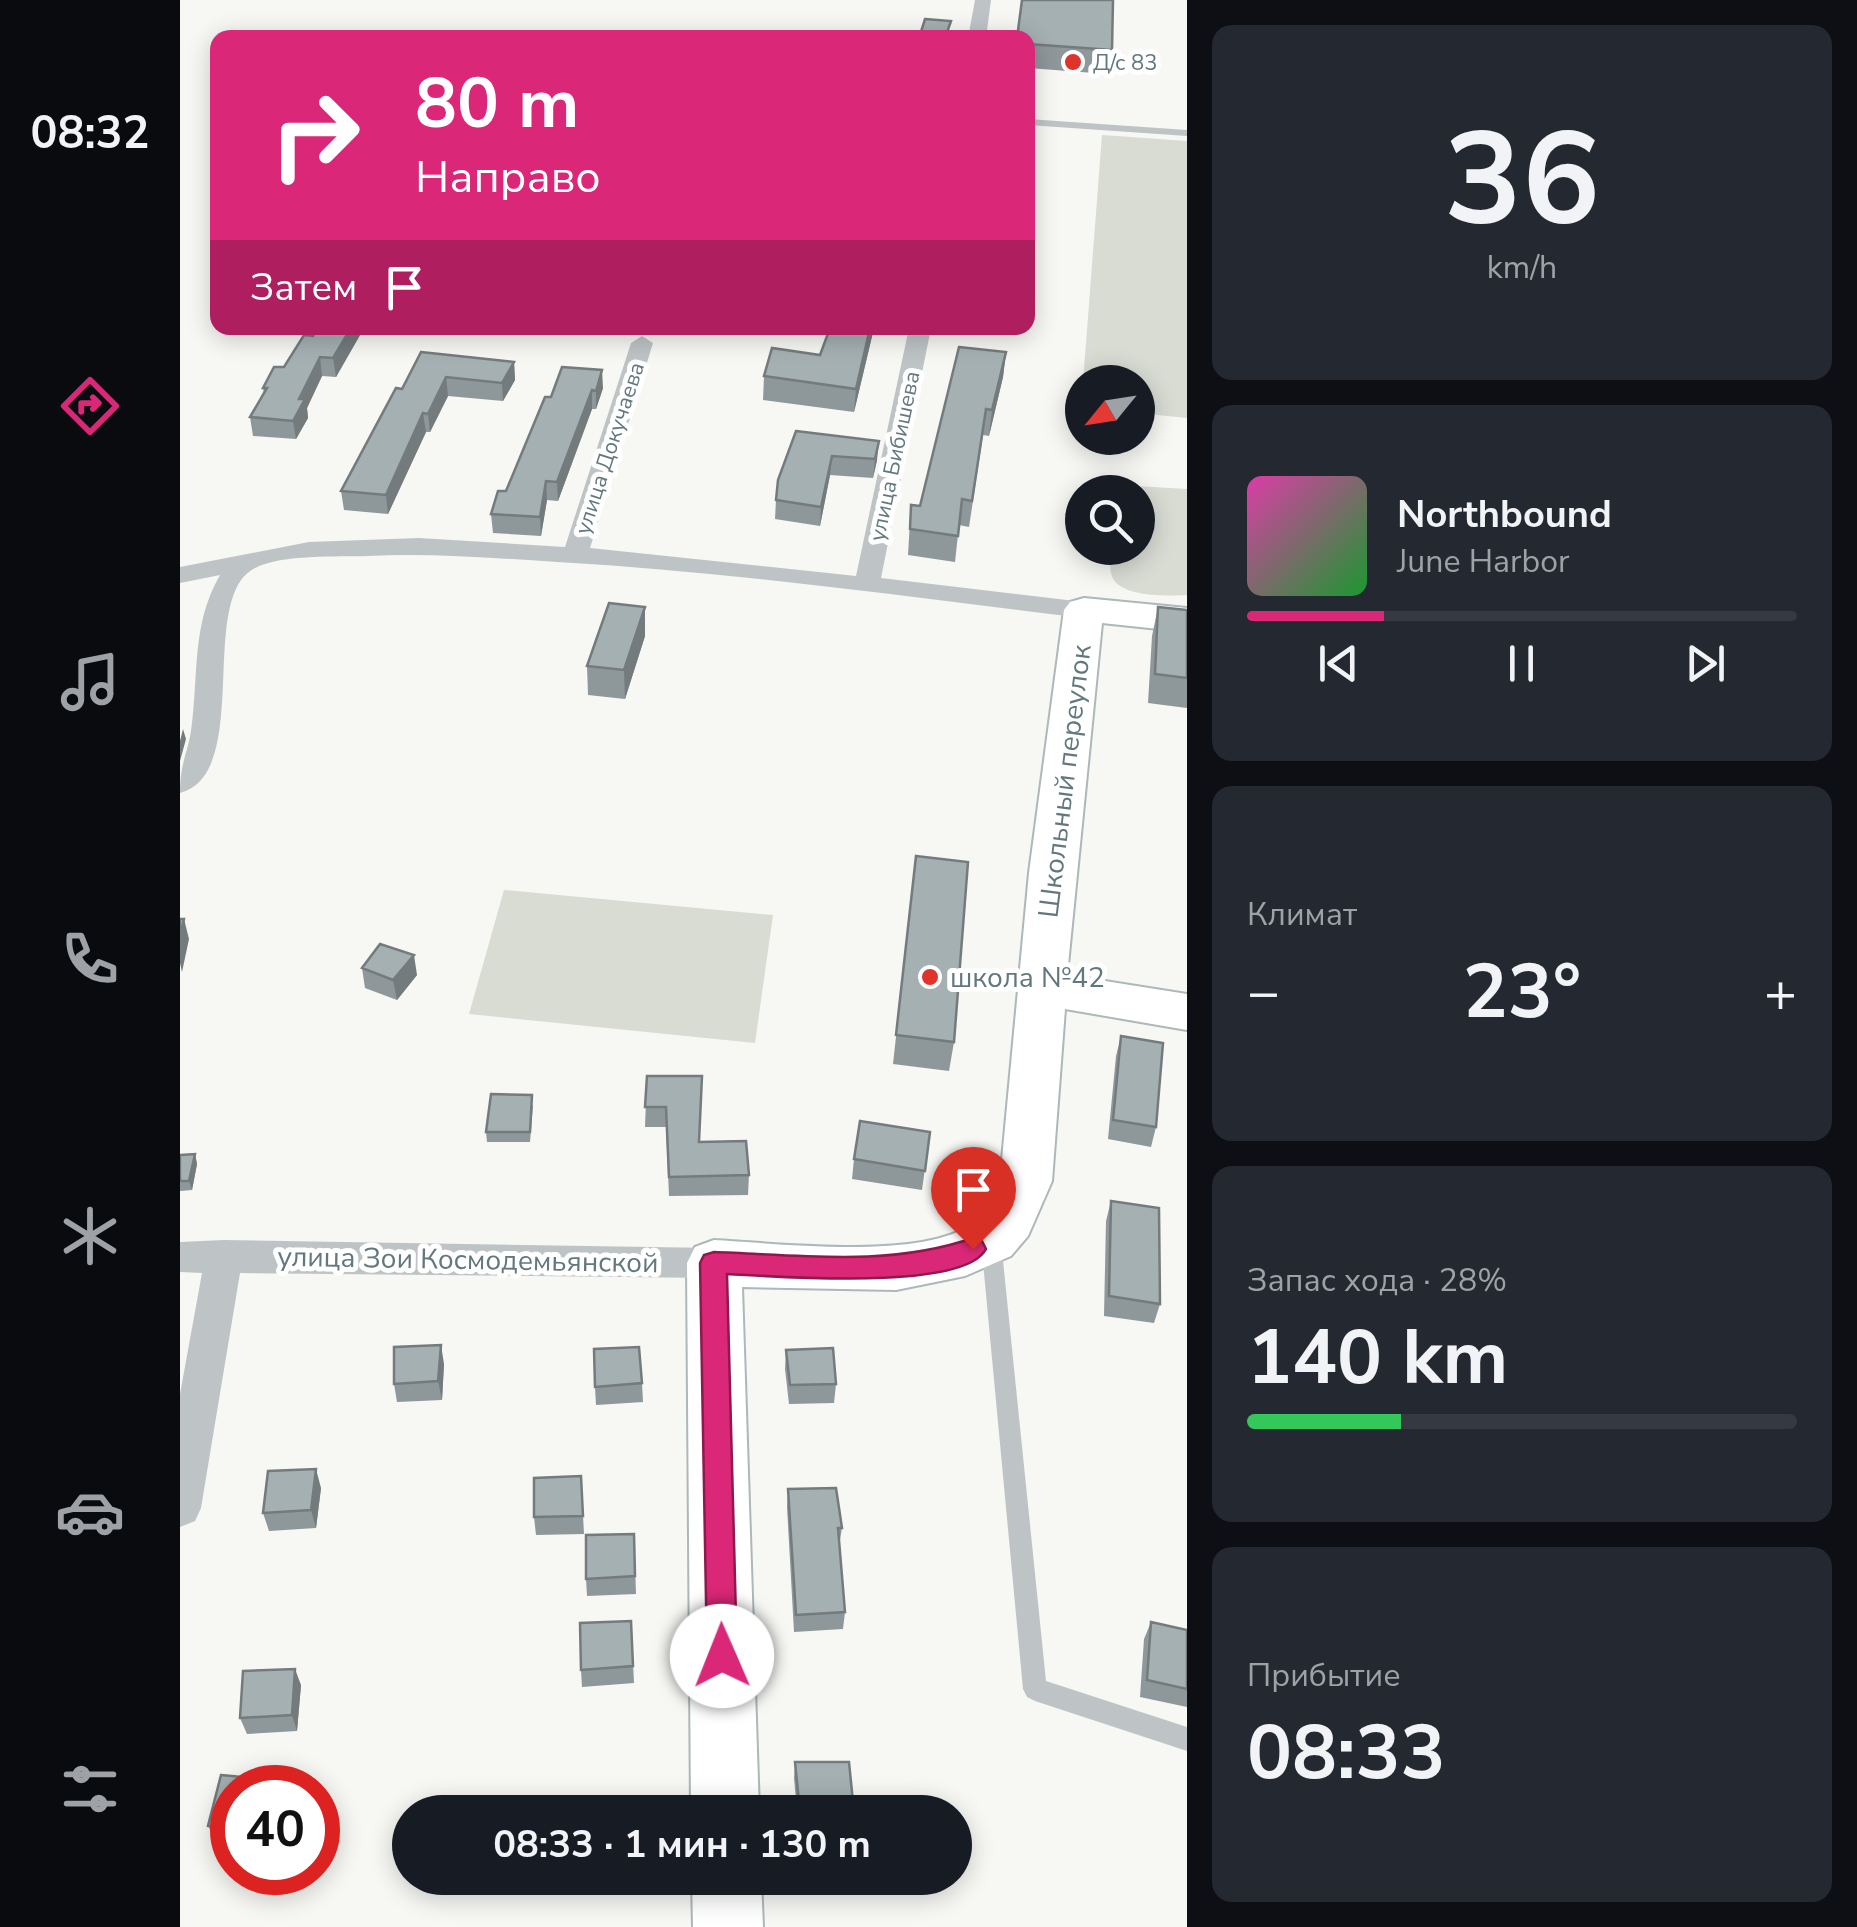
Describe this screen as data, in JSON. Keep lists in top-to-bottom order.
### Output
{
  "streets": {
    "street": [
      "улица Докучаева",
      "улица Бибишева",
      "Школьный переулок",
      "улица Зои Космодемьянской"
    ]
  },
  "crossings": [
    ["Школьный переулок", "улица Зои Космодемьянской"]
  ],
  "places": ["Д/с 83", "школа №42"],
  "north": "bottom left",
  "page": {
    "tabs": "08:32",
    "tile": [
      ["36", "km/h"],
      "Климат",
      ["Запас хода · 28%", "140 km"],
      ["Прибытие", "08:33"]
    ],
    "turn": ["80 m", "Направо"],
    "then": "Затем",
    "song": ["Northbound", "June Harbor"],
    "heat": ["−", "23°", "+"],
    "limit": "40",
    "trip": "08:33 · 1 мин · 130 m"
  }
}
